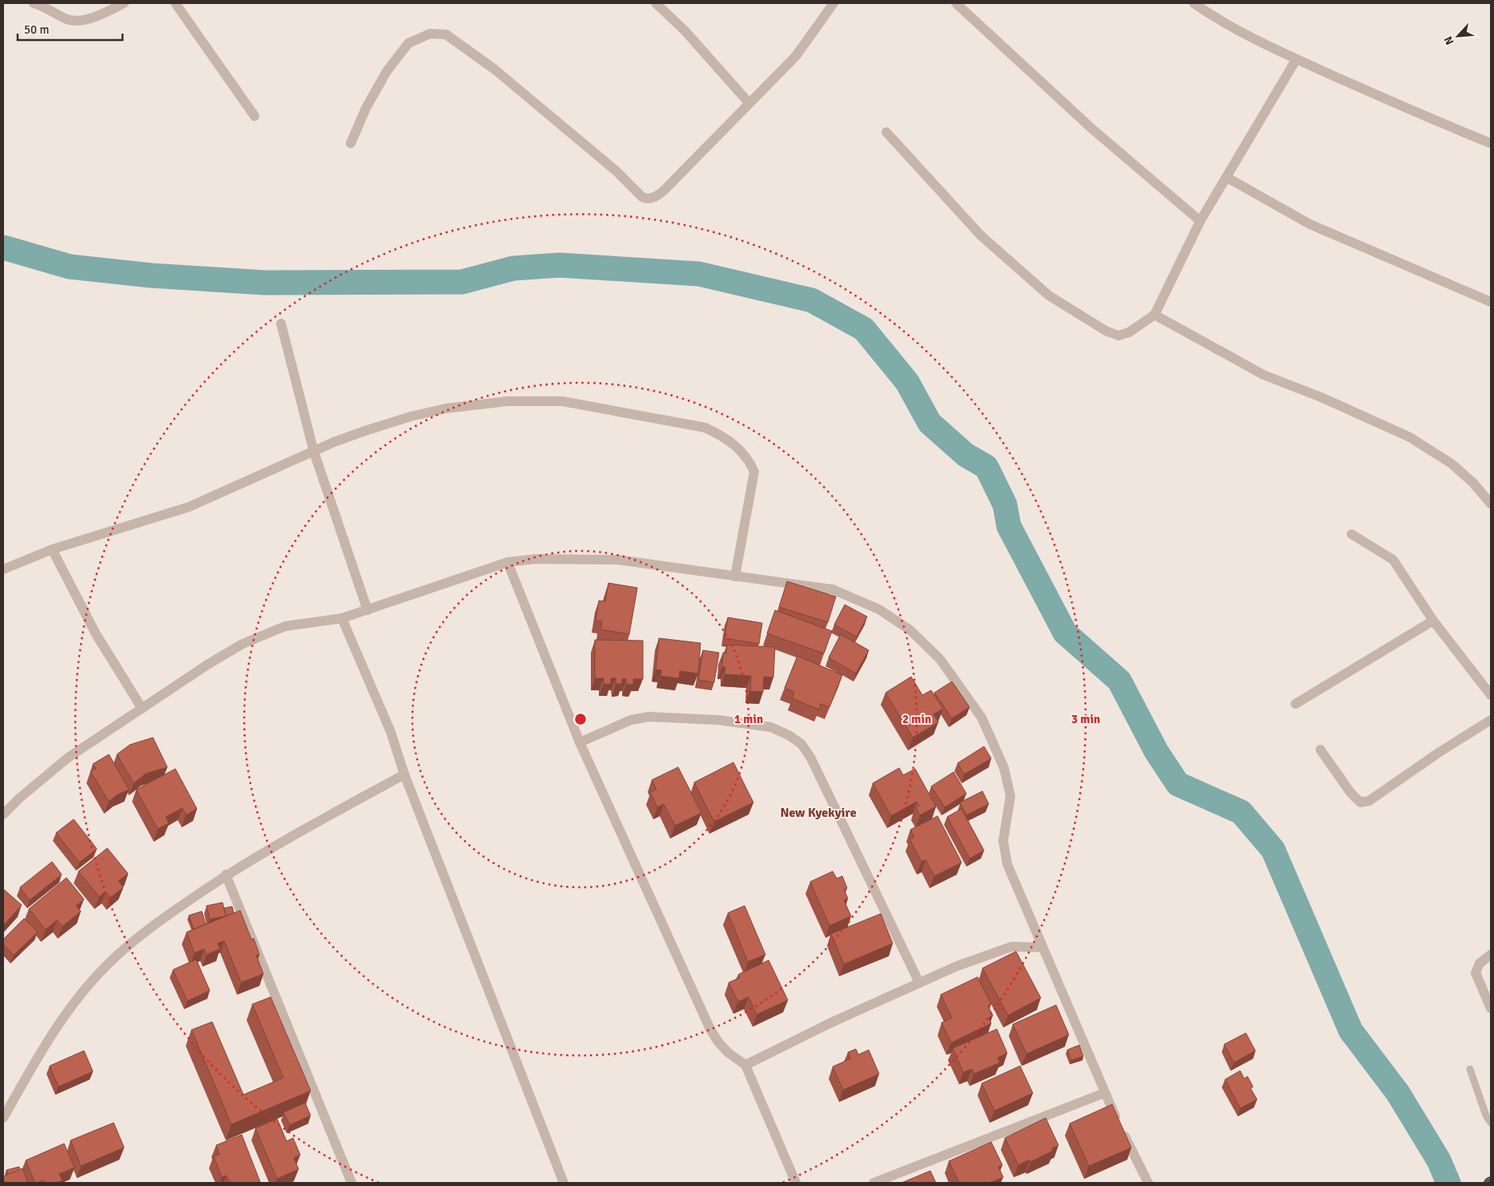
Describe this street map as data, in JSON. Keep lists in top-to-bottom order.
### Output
{
  "districts": ["New Kyekyire"],
  "scale_bar": "50 m",
  "north": "bottom left",
  "rings": ["1 min", "2 min", "3 min"]
}
